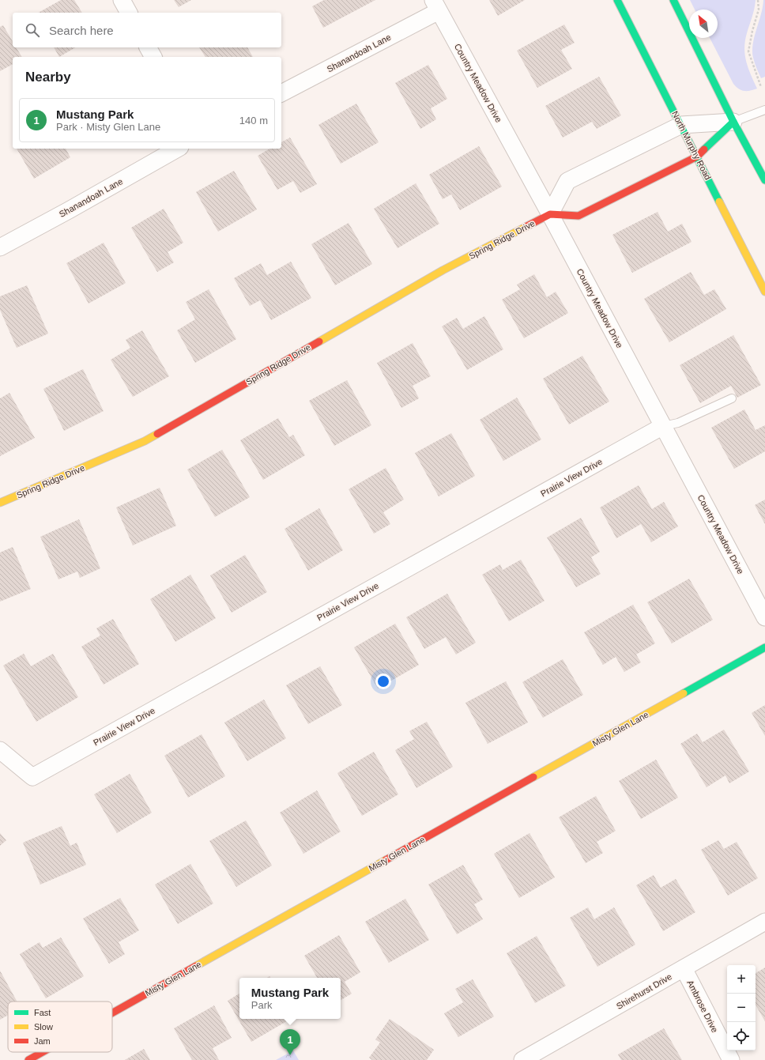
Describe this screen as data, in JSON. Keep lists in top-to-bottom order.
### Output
{
  "streets": {
    "street": [
      "Shanandoah Lane",
      "Country Meadow Drive",
      "North Murphy Road",
      "Spring Ridge Drive",
      "Prairie View Drive",
      "Misty Glen Lane",
      "Shirehurst Drive",
      "Ambrose Drive"
    ]
  },
  "crossings": [
    ["Shanandoah Lane", "Country Meadow Drive"],
    ["Country Meadow Drive", "Spring Ridge Drive"],
    ["Country Meadow Drive", "Prairie View Drive"],
    ["North Murphy Road", "Spring Ridge Drive"],
    ["Shirehurst Drive", "Ambrose Drive"]
  ],
  "legend": ["Fast", "Slow", "Jam"],
  "north": "top left",
  "page": {
    "search": "Search here",
    "heading": "Nearby",
    "list": [
      {
        "mark": "1",
        "name": "Mustang Park",
        "note": "Park · Misty Glen Lane",
        "value": "140 m"
      }
    ],
    "map_buttons": ["+", "−"],
    "popup": ["Mustang Park", "Park"],
    "pins": "1"
  }
}
